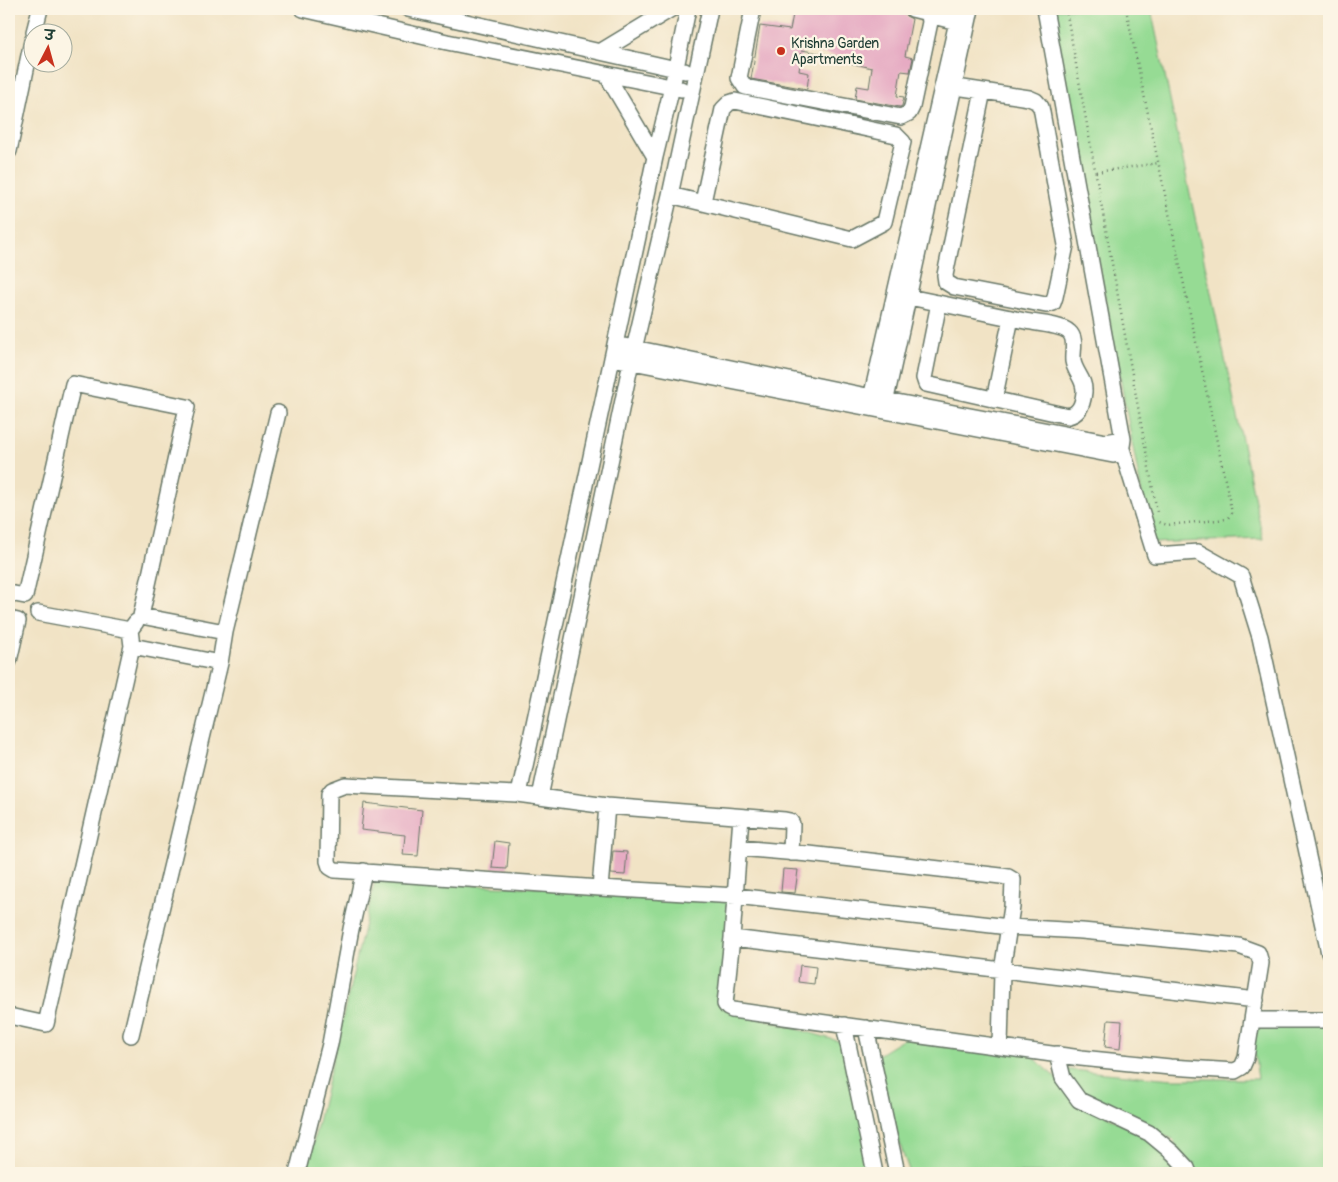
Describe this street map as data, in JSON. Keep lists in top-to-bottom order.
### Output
{
  "places": ["Krishna Garden Apartments"],
  "north": "top"
}
